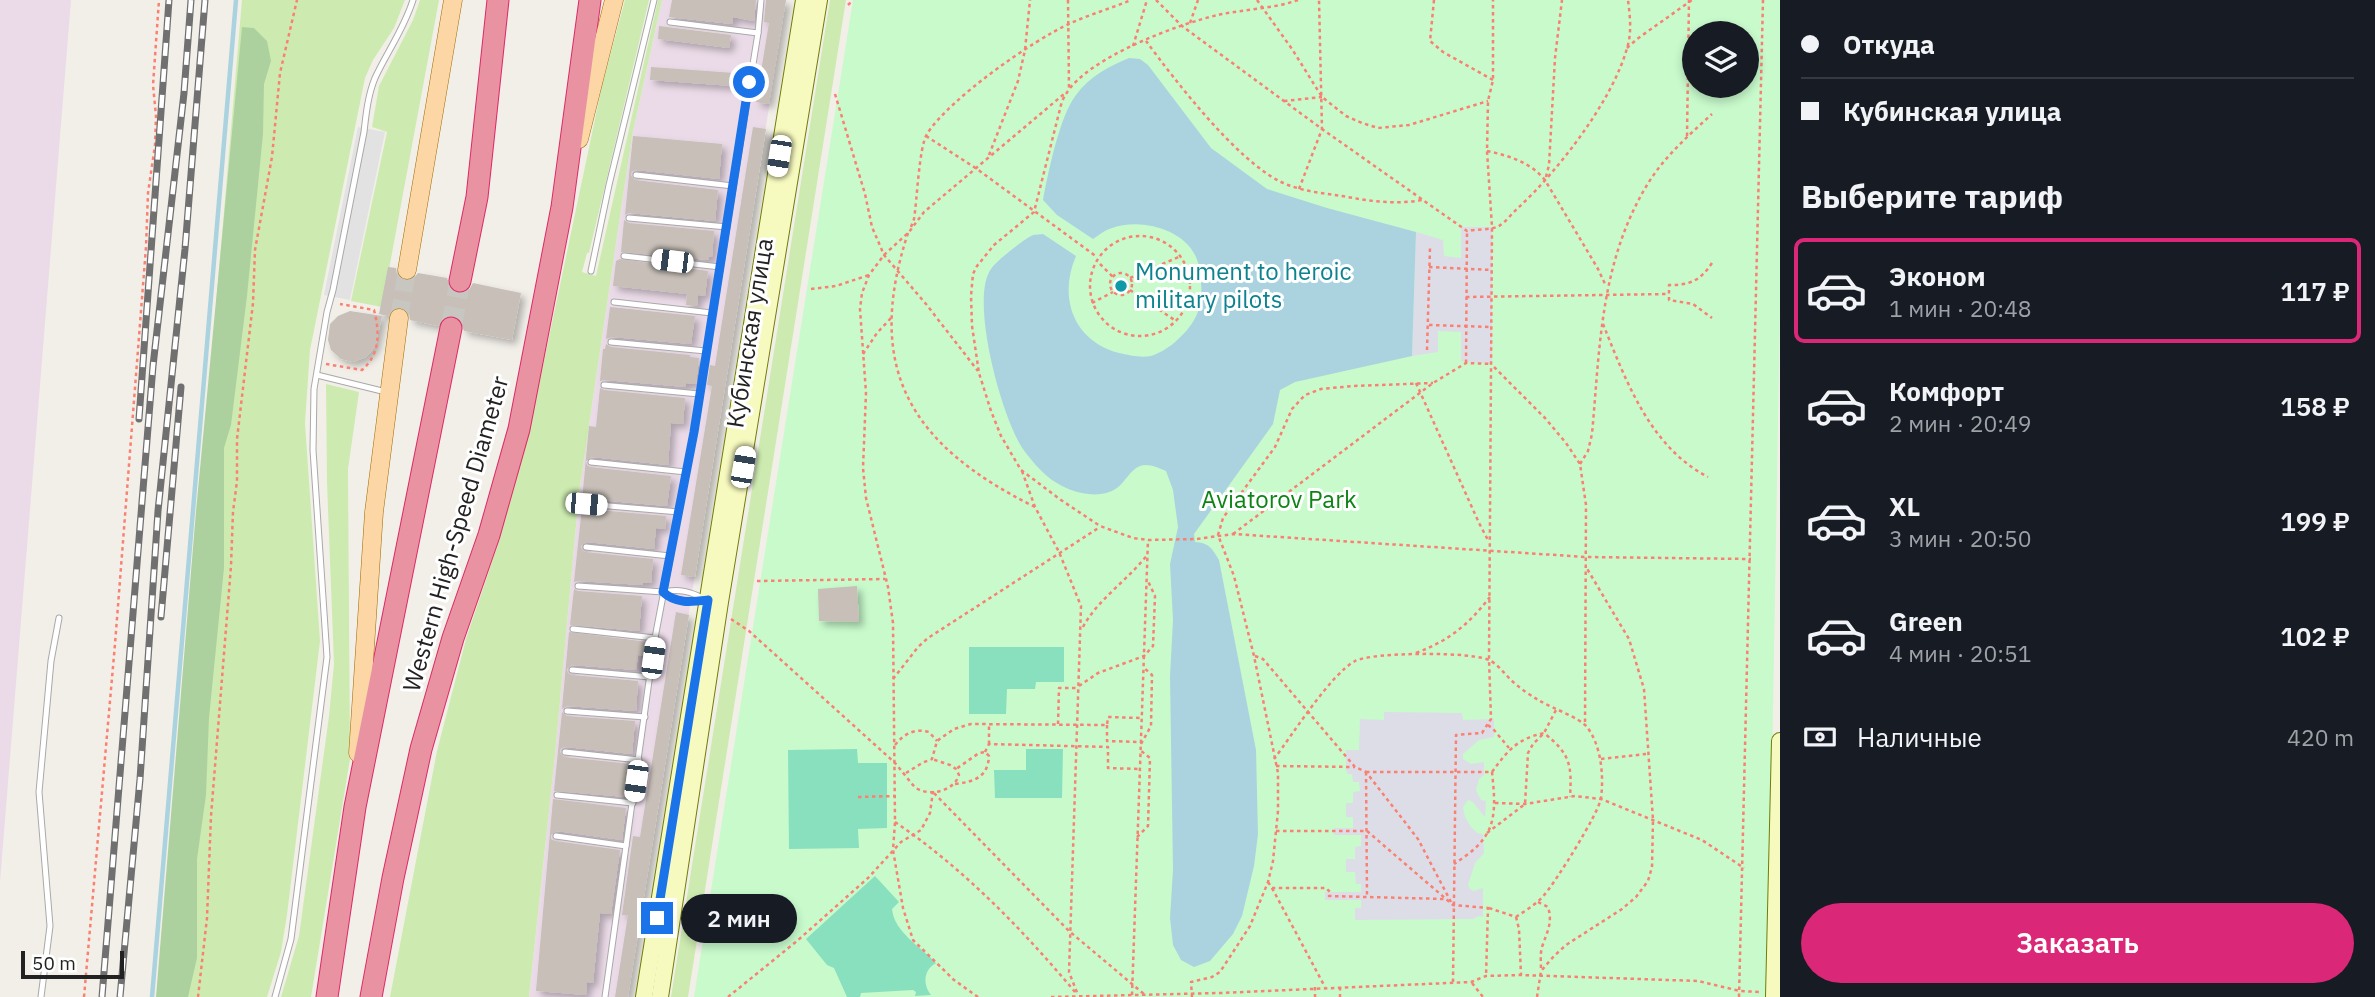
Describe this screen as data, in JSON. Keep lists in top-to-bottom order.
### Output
{
  "streets": {
    "highway": ["Western High-Speed Diameter"],
    "main road": ["Кубинская улица"]
  },
  "parks": ["Aviatorov Park"],
  "places": ["Monument to heroic military pilots"],
  "scale_bar": "50 m",
  "page": {
    "banner": ["Откуда", "Кубинская улица"],
    "heading": "Выберите тариф",
    "list": [
      {
        "name": "Эконом",
        "note": "1 мин · 20:48",
        "value": "117 ₽"
      },
      {
        "name": "Комфорт",
        "note": "2 мин · 20:49",
        "value": "158 ₽"
      },
      {
        "name": "XL",
        "note": "3 мин · 20:50",
        "value": "199 ₽"
      },
      {
        "name": "Green",
        "note": "4 мин · 20:51",
        "value": "102 ₽"
      }
    ],
    "pay": ["Наличные", "420 m"],
    "buttons": "Заказать",
    "bubble": "2 мин",
    "scale": "50 m"
  }
}
